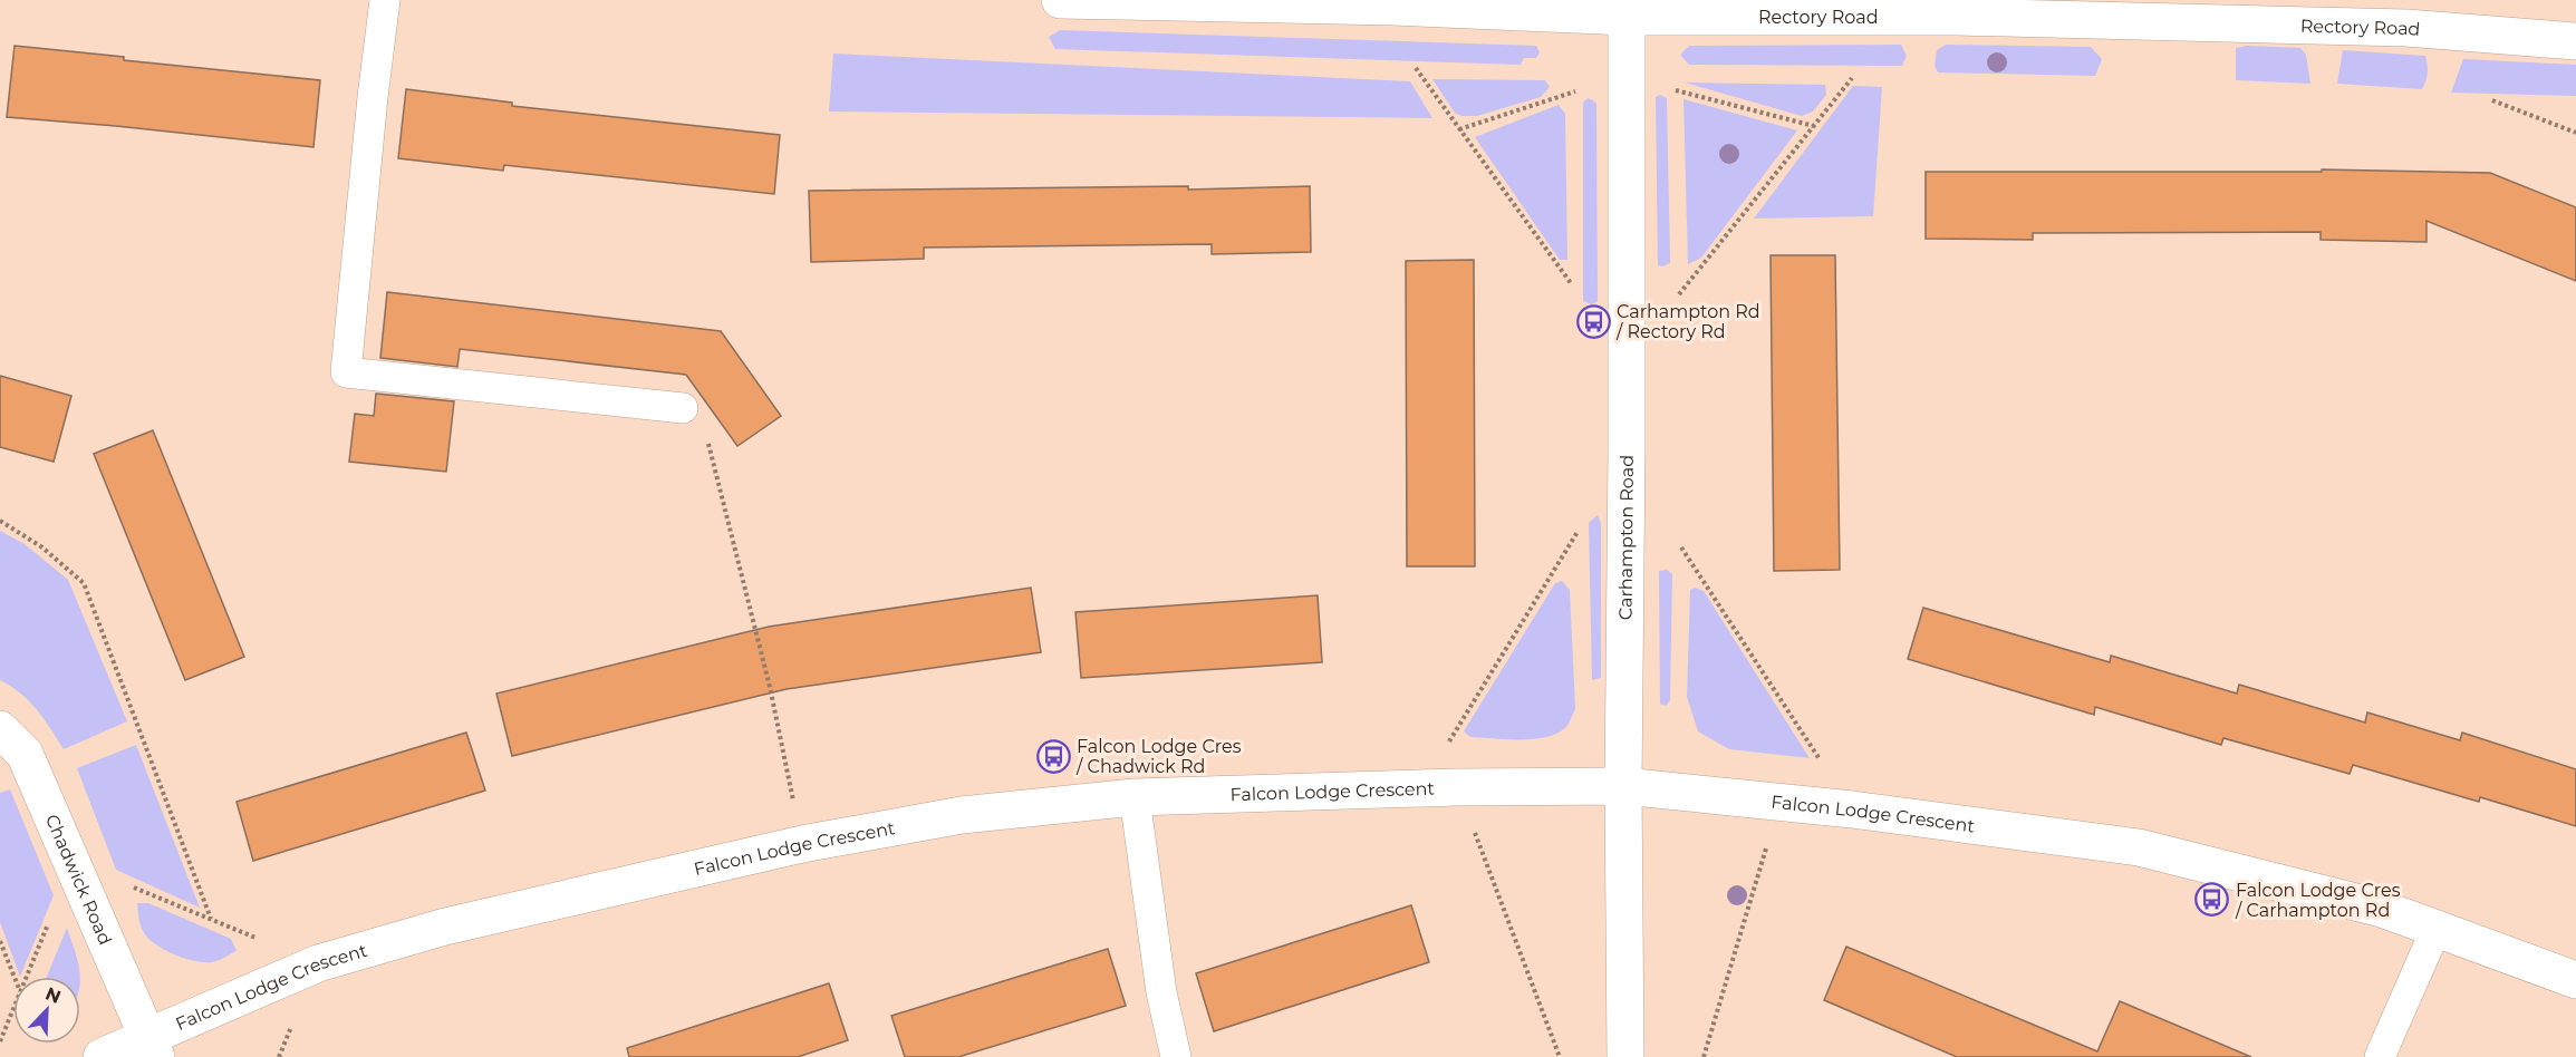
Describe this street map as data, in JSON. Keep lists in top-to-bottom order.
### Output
{
  "streets": {
    "street": [
      "Rectory Road",
      "Carhampton Road",
      "Falcon Lodge Crescent",
      "Chadwick Road"
    ]
  },
  "crossings": [
    ["Rectory Road", "Carhampton Road"],
    ["Carhampton Road", "Falcon Lodge Crescent"],
    ["Falcon Lodge Crescent", "Chadwick Road"]
  ],
  "places": {
    "bus stop": ["Carhampton Rd / Rectory Rd", "Falcon Lodge Cres / Chadwick Rd", "Falcon Lodge Cres / Carhampton Rd"]
  },
  "north": "top right"
}
